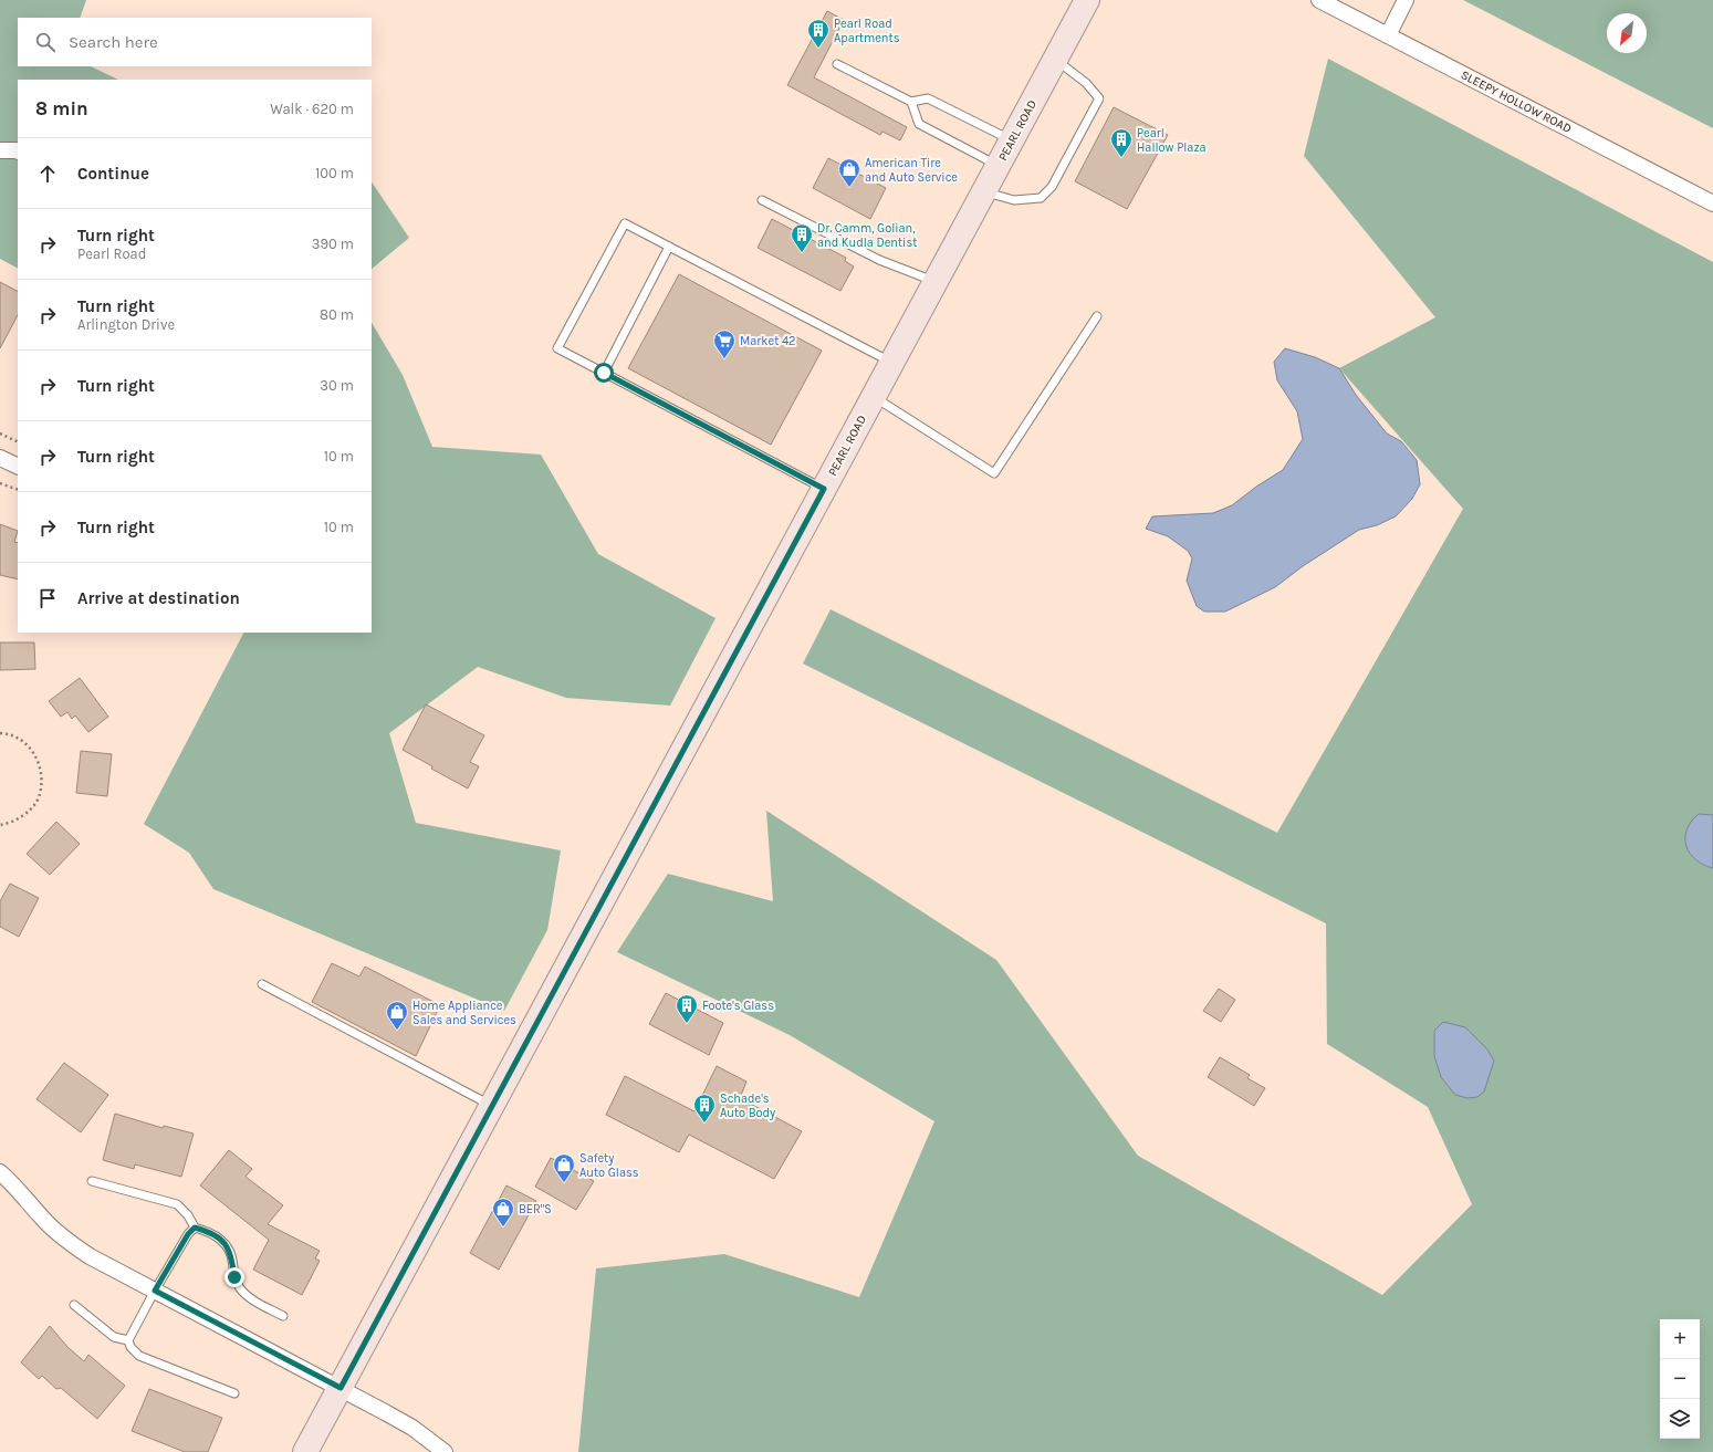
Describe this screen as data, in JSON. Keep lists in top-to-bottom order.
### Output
{
  "streets": {
    "main road": ["PEARL ROAD"],
    "street": ["SLEEPY HOLLOW ROAD"]
  },
  "places": {
    "building": [
      "Pearl Road Apartments",
      "Pearl Hallow Plaza",
      "Dr. Camm, Golian, and Kudla Dentist",
      "Foote's Glass",
      "Schade's Auto Body"
    ],
    "shop": [
      "American Tire and Auto Service",
      "Home Appliance Sales and Services",
      "Safety Auto Glass",
      "BER\"S"
    ],
    "supermarket": ["Market 42"]
  },
  "north": "bottom left",
  "page": {
    "search": "Search here",
    "heading": ["8 min", "Walk · 620 m"],
    "list": [
      ["Continue", "100 m"],
      ["Turn right", "Pearl Road", "390 m"],
      ["Turn right", "Arlington Drive", "80 m"],
      ["Turn right", "30 m"],
      ["Turn right", "10 m"],
      ["Turn right", "10 m"],
      "Arrive at destination"
    ],
    "map_buttons": ["+", "−"]
  }
}
